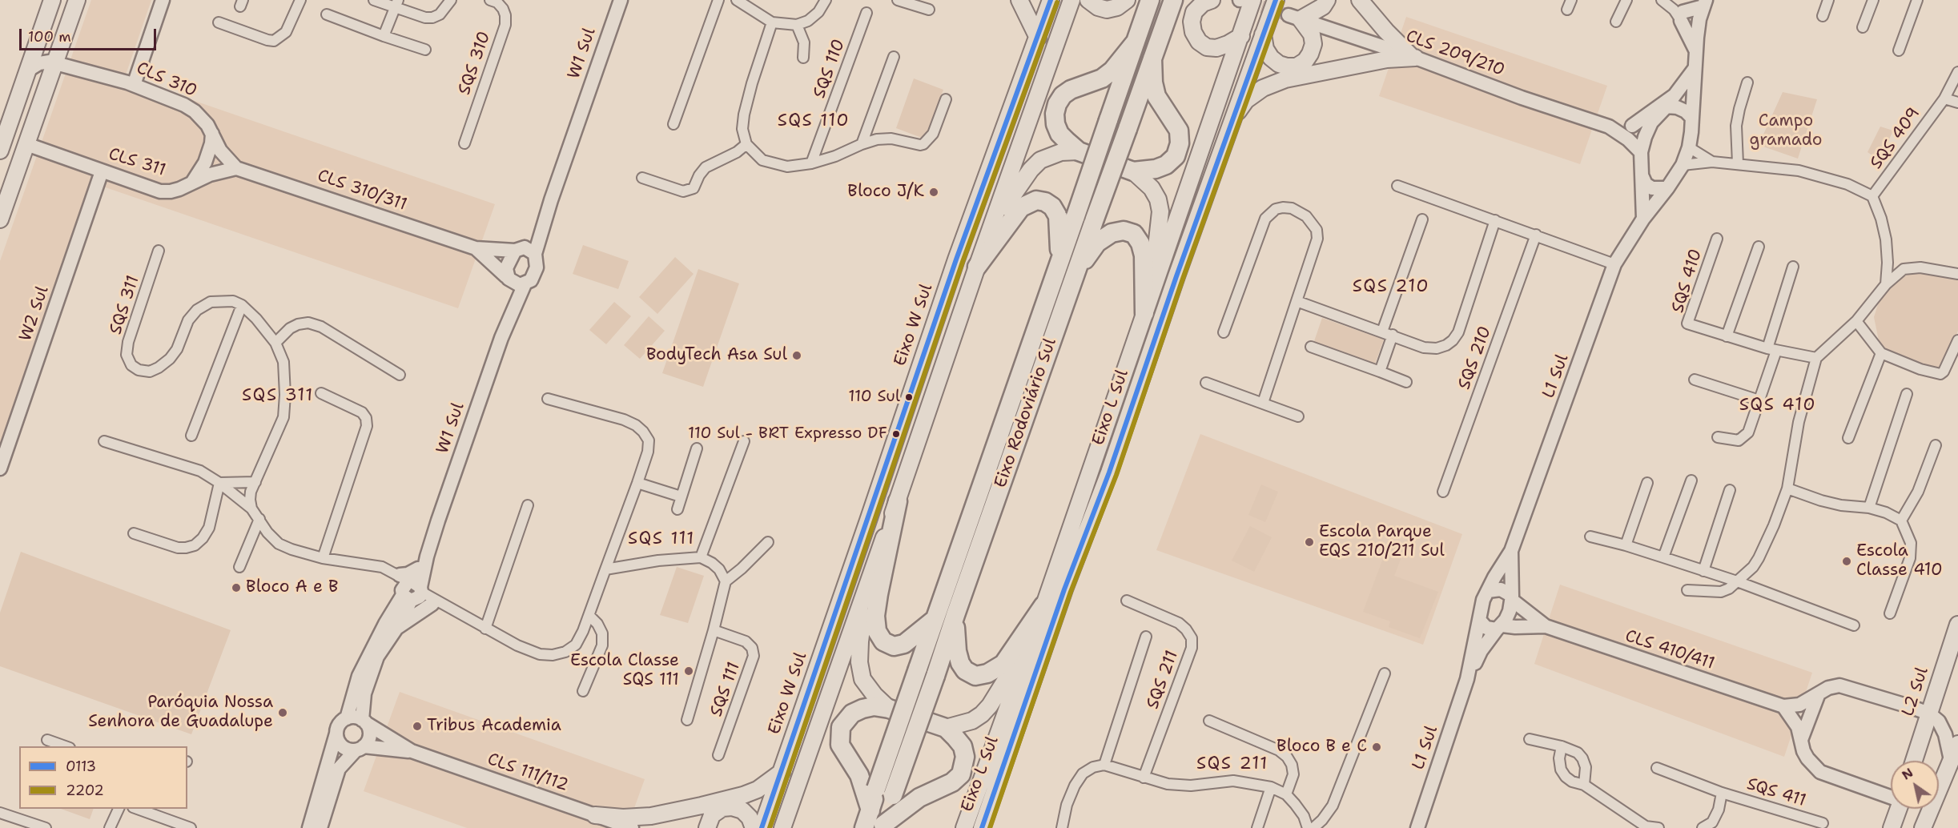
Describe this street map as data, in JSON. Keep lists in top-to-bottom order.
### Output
{
  "streets": {
    "highway": ["Eixo Rodoviário Sul"],
    "main road": ["Eixo W Sul", "Eixo L Sul", "L2 Sul"],
    "street": [
      "W1 Sul",
      "CLS 209/210",
      "SQS 310",
      "SQS 110",
      "CLS 310",
      "SQS 409",
      "CLS 311",
      "CLS 310/311",
      "SQS 410",
      "SQS 311",
      "W2 Sul",
      "SQS 210",
      "L1 Sul",
      "CLS 410/411",
      "SQS 211",
      "SQS 111",
      "CLS 111/112",
      "SQS 411"
    ]
  },
  "crossings": [
    ["W1 Sul", "CLS 310/311"],
    ["W1 Sul", "CLS 111/112"],
    ["CLS 310", "CLS 311"],
    ["CLS 310", "CLS 310/311"],
    ["CLS 311", "CLS 310/311"],
    ["CLS 311", "W2 Sul"],
    ["L1 Sul", "CLS 410/411"]
  ],
  "districts": [
    "SQS 110",
    "SQS 210",
    "SQS 311",
    "SQS 410",
    "SQS 111",
    "SQS 211"
  ],
  "parks": ["Campo gramado"],
  "places": [
    "Bloco J/K",
    "BodyTech Asa Sul",
    "110 Sul",
    "110 Sul - BRT Expresso DF",
    "Escola Parque EQS 210/211 Sul",
    "Escola Classe 410",
    "Bloco A e B",
    "Escola Classe SQS 111",
    "Paróquia Nossa Senhora de Guadalupe",
    "Tribus Academia",
    "Bloco B e C"
  ],
  "lines": ["transit line 0113", "transit line 2202"],
  "legend": ["0113", "2202"],
  "scale_bar": "100 m",
  "north": "top left"
}
